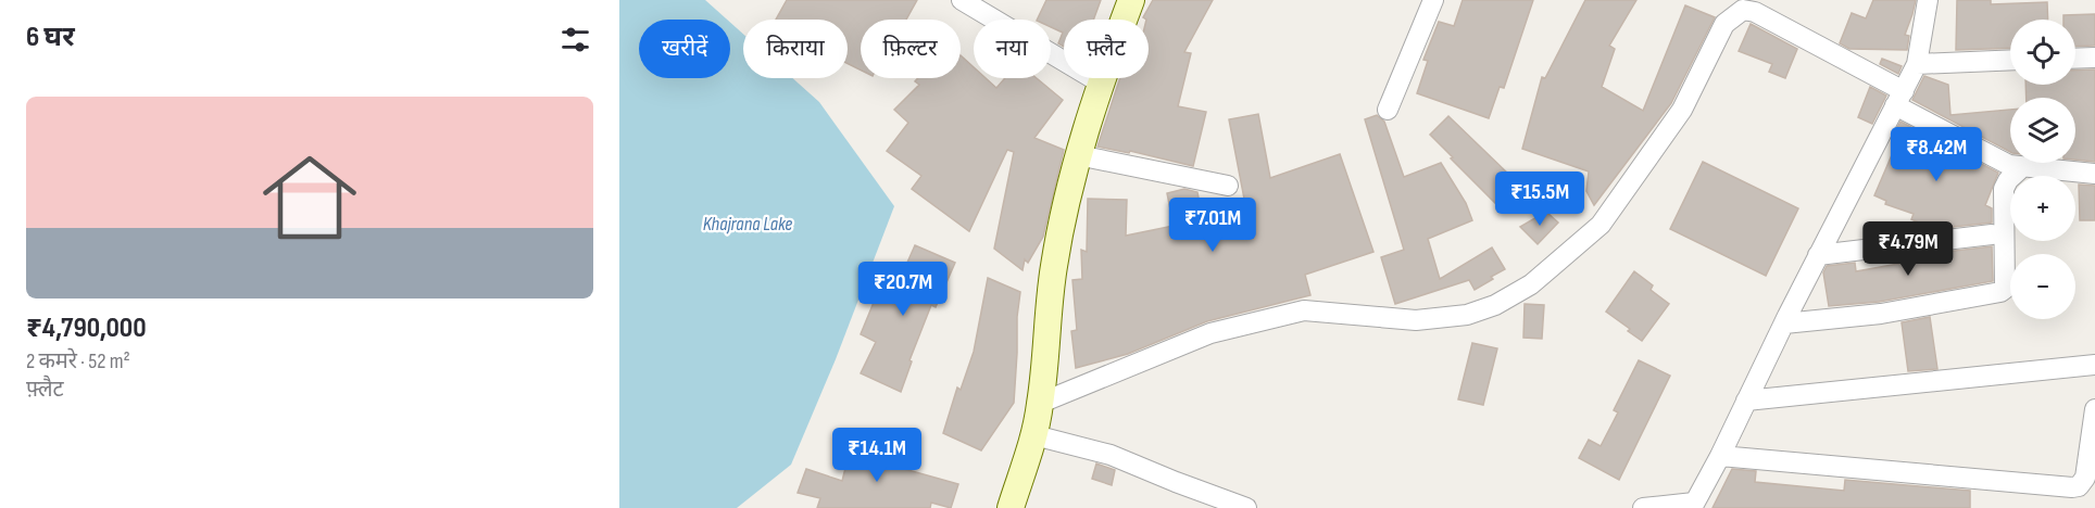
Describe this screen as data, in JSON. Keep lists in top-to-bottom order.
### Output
{
  "water": ["Khajrana Lake"],
  "page": {
    "heading": "6 घर",
    "map_buttons": ["+", "−"],
    "chip": [
      "खरीदें",
      "किराया",
      "फ़िल्टर",
      "नया",
      "फ़्लैट"
    ],
    "list": [
      {
        "name": "₹4,790,000",
        "note": "2 कमरे · 52 m² · फ़्लैट"
      }
    ],
    "price": [
      "₹8.42M",
      "₹15.5M",
      "₹7.01M",
      "₹4.79M",
      "₹20.7M",
      "₹14.1M"
    ]
  }
}
